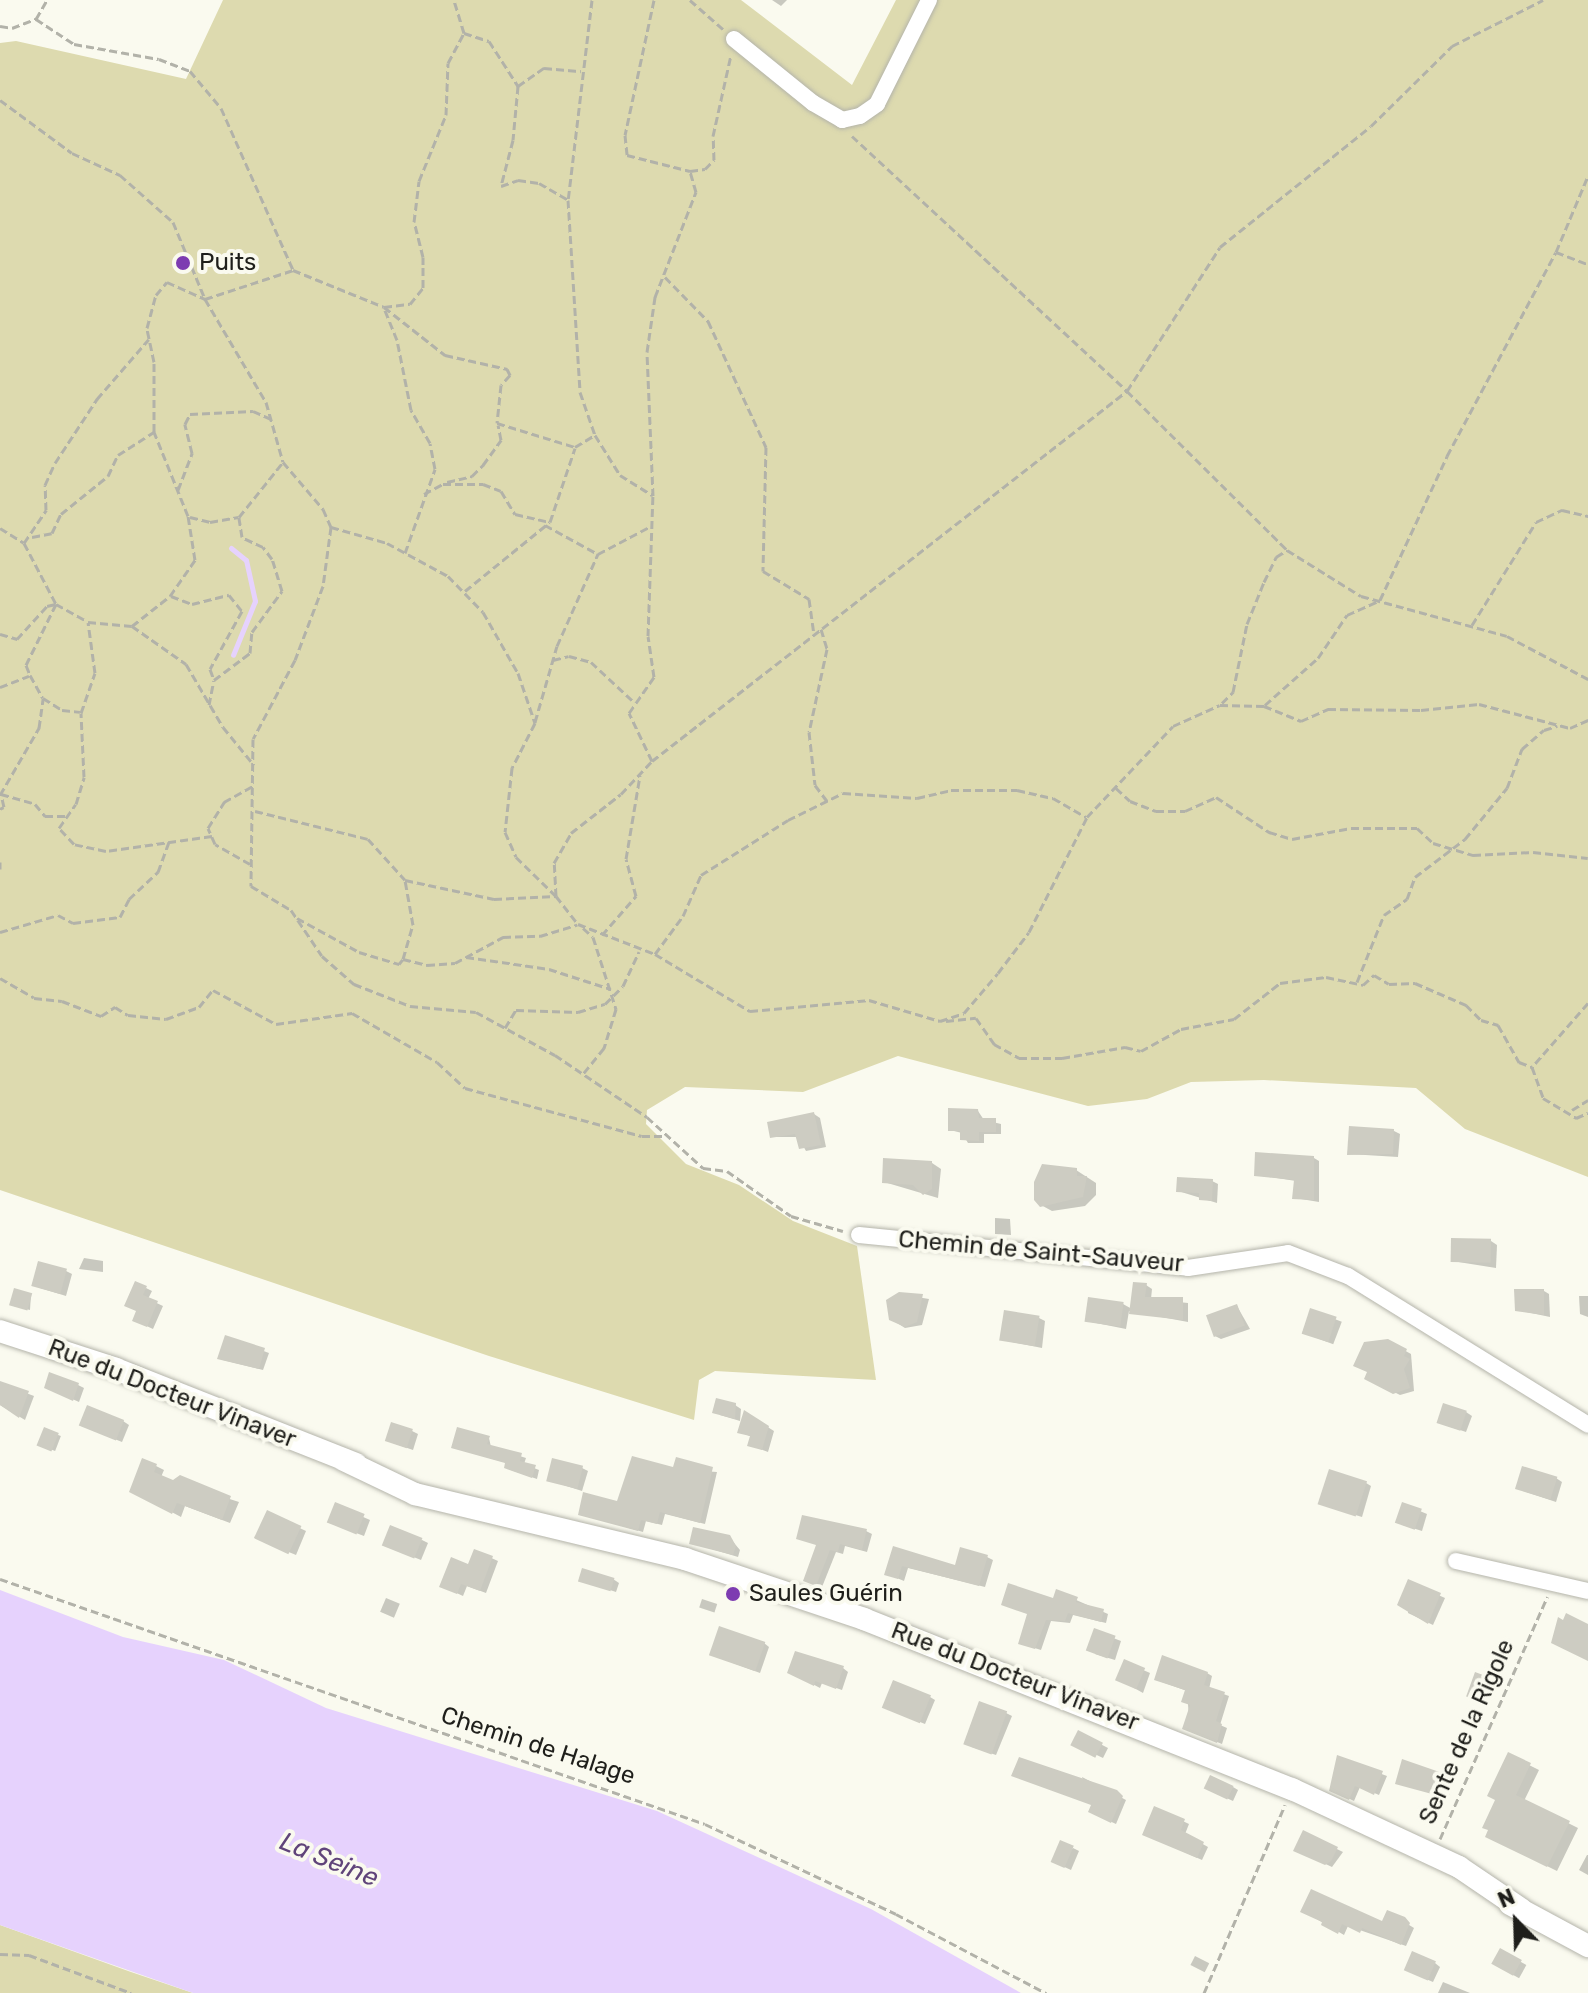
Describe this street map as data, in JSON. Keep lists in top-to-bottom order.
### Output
{
  "streets": {
    "main road": ["Rue du Docteur Vinaver"],
    "street": ["Chemin de Saint-Sauveur"],
    "path": ["Sente de la Rigole", "Chemin de Halage"]
  },
  "crossings": [
    ["Rue du Docteur Vinaver", "Sente de la Rigole"]
  ],
  "water": ["La Seine"],
  "places": ["Puits", "Saules Guérin"],
  "north": "top left"
}
